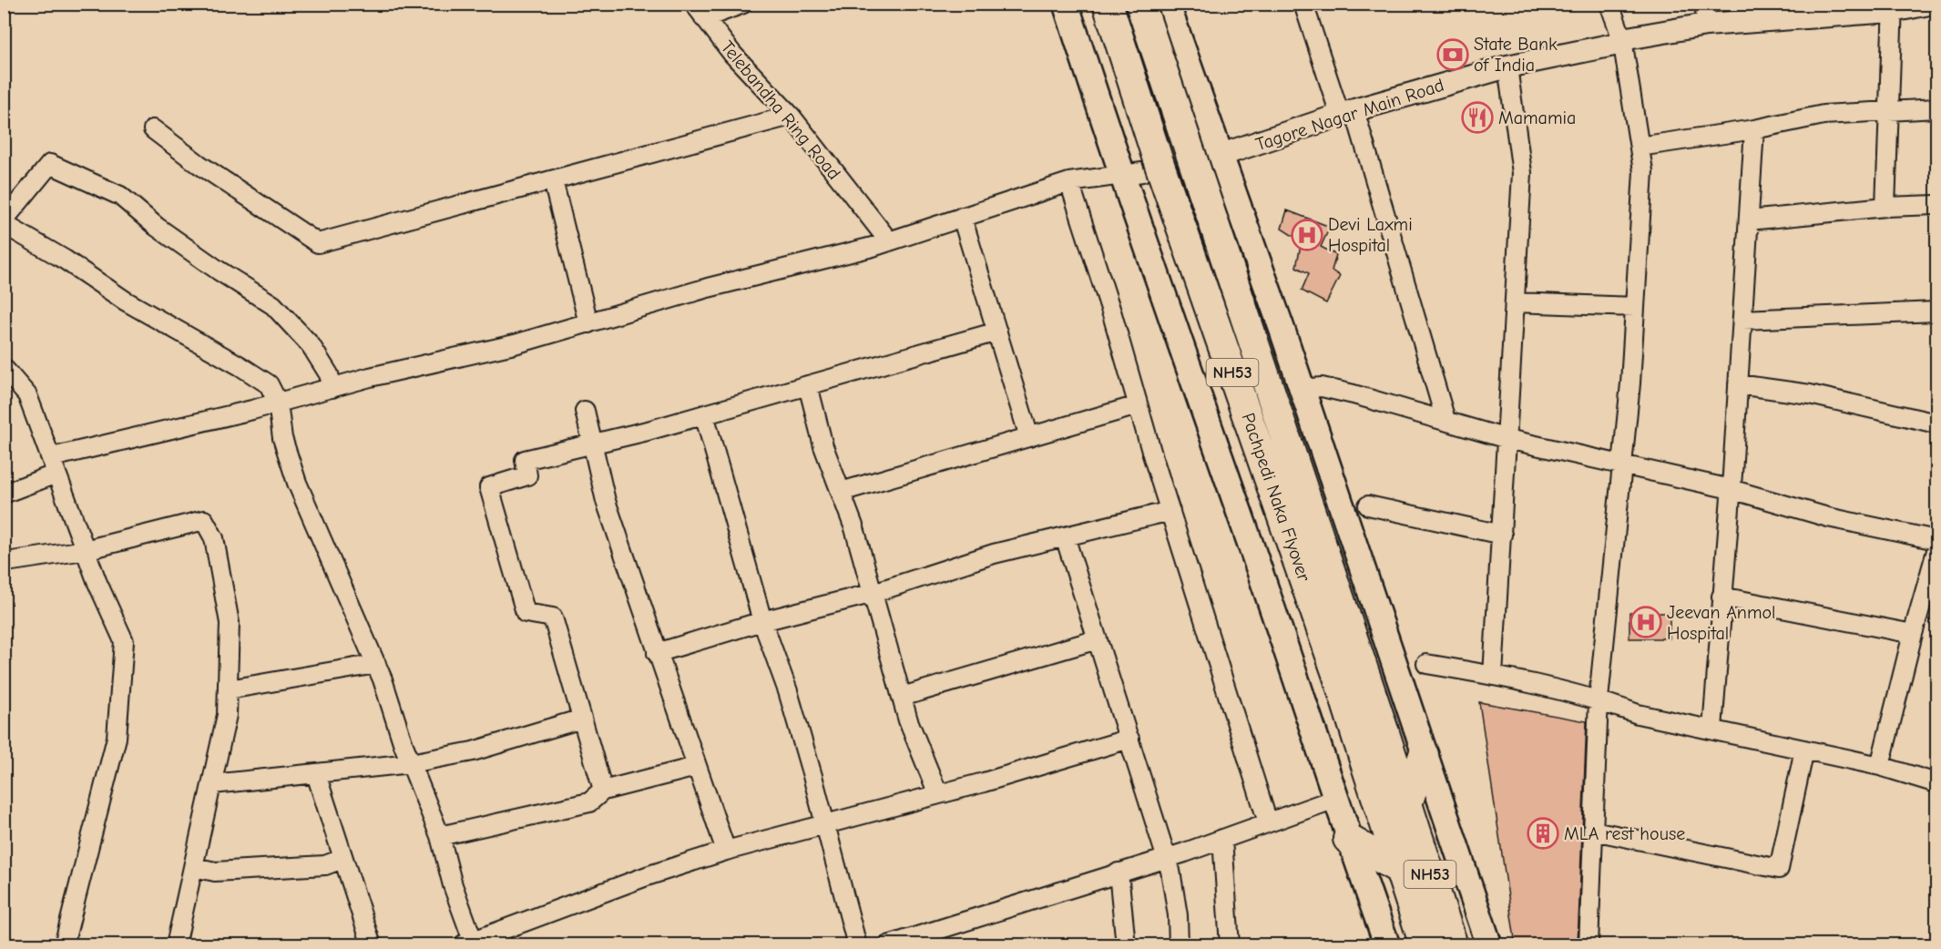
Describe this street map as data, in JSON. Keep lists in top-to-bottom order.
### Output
{
  "streets": {
    "highway": ["NH53", "Pachpedi Naka Flyover"],
    "street": ["Telebandha Ring Road", "Tagore Nagar Main Road"]
  },
  "crossings": [
    ["NH53", "Pachpedi Naka Flyover"]
  ],
  "places": {
    "bank": ["State Bank of India"],
    "restaurant": ["Mamamia"],
    "hospital": ["Devi Laxmi Hospital", "Jeevan Anmol Hospital"],
    "building": ["MLA rest house"]
  }
}
